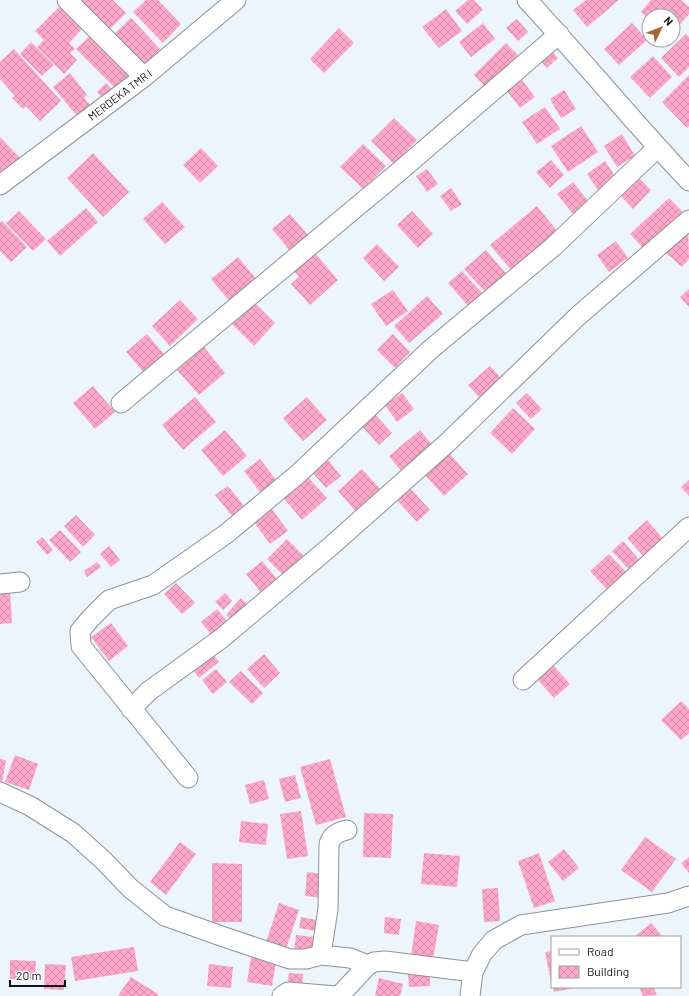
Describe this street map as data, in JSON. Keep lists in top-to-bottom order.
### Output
{
  "streets": {
    "street": ["MERDEKA TMR I"]
  },
  "legend": ["Road", "Building"],
  "scale_bar": "20 m",
  "north": "top right"
}
